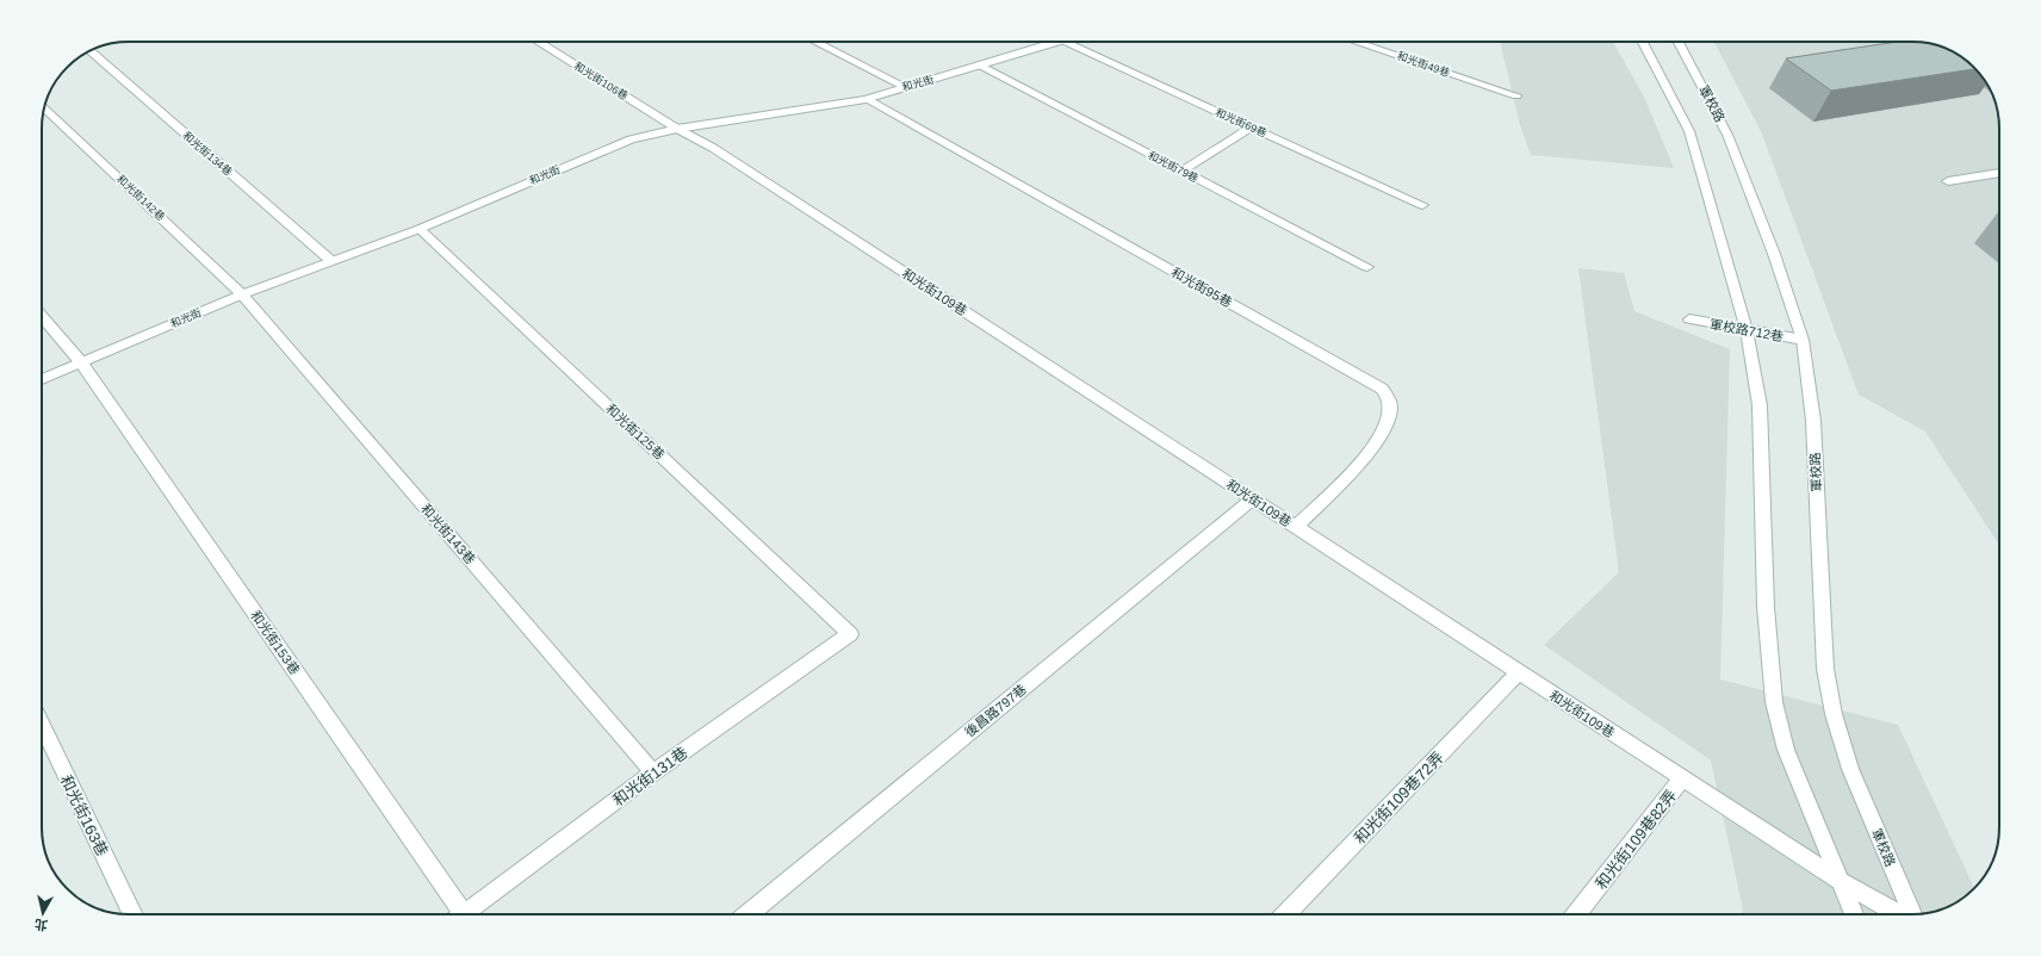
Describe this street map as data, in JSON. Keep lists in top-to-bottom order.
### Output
{
  "streets": {
    "street": [
      "和光街49巷",
      "和光街106巷",
      "和光街",
      "軍校路",
      "和光街69巷",
      "和光街134巷",
      "和光街79巷",
      "和光街142巷",
      "和光街95巷",
      "和光街109巷",
      "軍校路712巷",
      "和光街125巷",
      "和光街143巷",
      "和光街153巷",
      "後昌路797巷",
      "和光街131巷",
      "和光街109巷72弄",
      "和光街163巷",
      "和光街109巷82弄"
    ]
  },
  "crossings": [
    ["和光街106巷", "和光街"],
    ["和光街106巷", "和光街109巷"],
    ["和光街", "和光街134巷"],
    ["和光街", "和光街79巷"],
    ["和光街", "和光街142巷"],
    ["和光街", "和光街95巷"],
    ["和光街", "和光街109巷"],
    ["和光街", "和光街125巷"],
    ["和光街", "和光街143巷"],
    ["和光街", "和光街153巷"],
    ["軍校路", "軍校路712巷"],
    ["和光街142巷", "和光街143巷"],
    ["和光街95巷", "和光街109巷"],
    ["和光街109巷", "後昌路797巷"],
    ["和光街109巷", "和光街109巷72弄"],
    ["和光街109巷", "和光街109巷82弄"],
    ["和光街125巷", "和光街131巷"],
    ["和光街143巷", "和光街131巷"]
  ],
  "north": "bottom"
}
